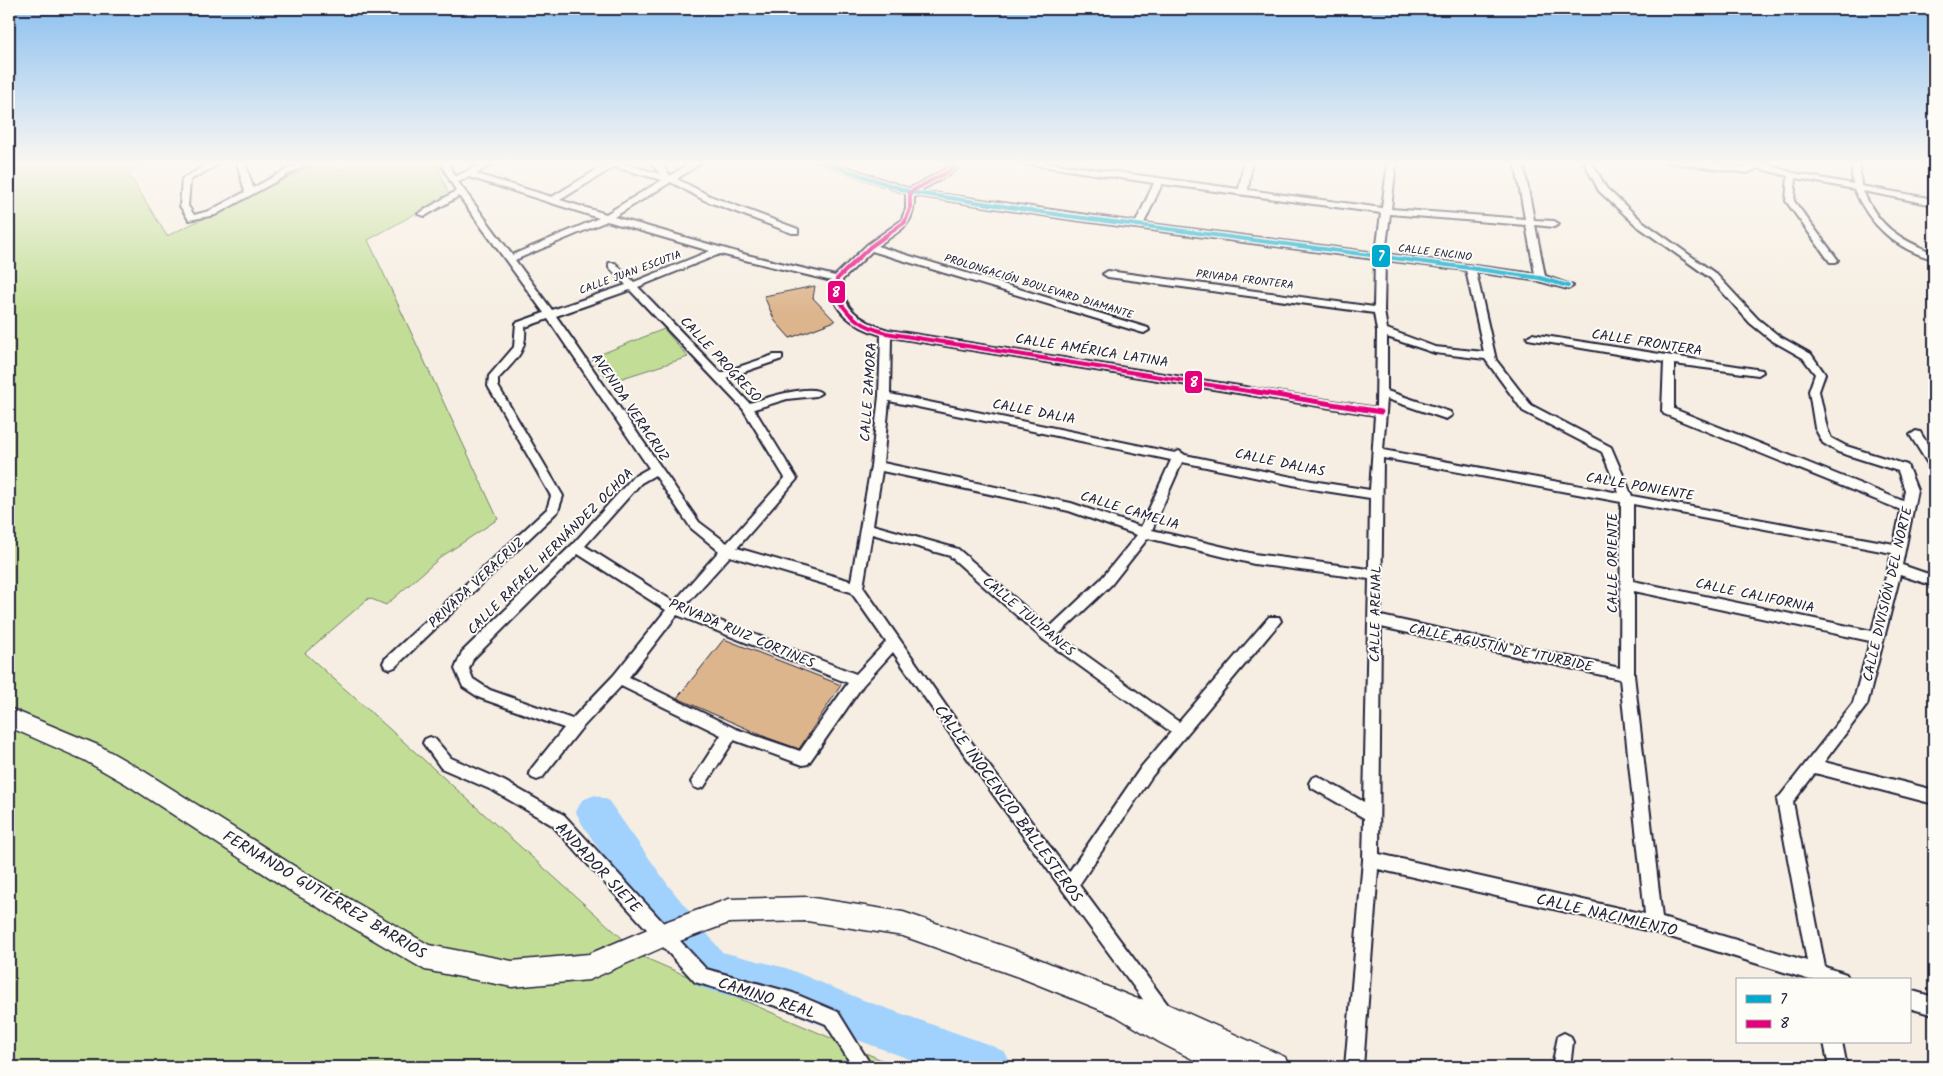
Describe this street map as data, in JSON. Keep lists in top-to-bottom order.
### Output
{
  "streets": {
    "main road": ["FERNANDO GUTIÉRREZ BARRIOS"],
    "street": [
      "CALLE ENCINO",
      "CALLE JUAN ESCUTIA",
      "PRIVADA FRONTERA",
      "PROLONGACIÓN BOULEVARD DIAMANTE",
      "CALLE FRONTERA",
      "CALLE AMÉRICA LATINA",
      "CALLE PROGRESO",
      "CALLE ZAMORA",
      "AVENIDA VERACRUZ",
      "CALLE DALIA",
      "CALLE DALIAS",
      "CALLE PONIENTE",
      "CALLE CAMELIA",
      "CALLE RAFAEL HERNÁNDEZ OCHOA",
      "CALLE ORIENTE",
      "PRIVADA VERACRUZ",
      "CALLE DIVISIÓN DEL NORTE",
      "CALLE CALIFORNIA",
      "CALLE ARENAL",
      "CALLE TULIPANES",
      "PRIVADA RUIZ CORTINES",
      "CALLE AGUSTÍN DE ITURBIDE",
      "CALLE INOCENCIO BALLESTEROS",
      "ANDADOR SIETE",
      "CALLE NACIMIENTO",
      "CAMINO REAL"
    ]
  },
  "crossings": [
    ["CALLE ENCINO", "CALLE ORIENTE"],
    ["CALLE ENCINO", "CALLE ARENAL"],
    ["CALLE JUAN ESCUTIA", "CALLE PROGRESO"],
    ["CALLE JUAN ESCUTIA", "AVENIDA VERACRUZ"],
    ["CALLE JUAN ESCUTIA", "PRIVADA VERACRUZ"],
    ["PRIVADA FRONTERA", "CALLE ARENAL"],
    ["CALLE AMÉRICA LATINA", "CALLE ZAMORA"],
    ["CALLE AMÉRICA LATINA", "CALLE ARENAL"],
    ["CALLE PROGRESO", "AVENIDA VERACRUZ"],
    ["CALLE ZAMORA", "AVENIDA VERACRUZ"],
    ["CALLE ZAMORA", "CALLE DALIA"],
    ["CALLE ZAMORA", "CALLE CAMELIA"],
    ["CALLE ZAMORA", "CALLE TULIPANES"],
    ["CALLE ZAMORA", "CALLE INOCENCIO BALLESTEROS"],
    ["AVENIDA VERACRUZ", "CALLE RAFAEL HERNÁNDEZ OCHOA"],
    ["AVENIDA VERACRUZ", "CALLE INOCENCIO BALLESTEROS"],
    ["CALLE DALIA", "CALLE DALIAS"],
    ["CALLE DALIAS", "CALLE ARENAL"],
    ["CALLE PONIENTE", "CALLE ORIENTE"],
    ["CALLE PONIENTE", "CALLE DIVISIÓN DEL NORTE"],
    ["CALLE PONIENTE", "CALLE ARENAL"],
    ["CALLE CAMELIA", "CALLE ARENAL"],
    ["CALLE RAFAEL HERNÁNDEZ OCHOA", "PRIVADA RUIZ CORTINES"],
    ["CALLE ORIENTE", "CALLE CALIFORNIA"],
    ["CALLE ORIENTE", "CALLE AGUSTÍN DE ITURBIDE"],
    ["CALLE ORIENTE", "CALLE NACIMIENTO"],
    ["CALLE DIVISIÓN DEL NORTE", "CALLE CALIFORNIA"],
    ["CALLE DIVISIÓN DEL NORTE", "CALLE NACIMIENTO"],
    ["CALLE ARENAL", "CALLE AGUSTÍN DE ITURBIDE"],
    ["CALLE ARENAL", "CALLE NACIMIENTO"],
    ["CALLE INOCENCIO BALLESTEROS", "FERNANDO GUTIÉRREZ BARRIOS"],
    ["ANDADOR SIETE", "FERNANDO GUTIÉRREZ BARRIOS"],
    ["ANDADOR SIETE", "CAMINO REAL"],
    ["FERNANDO GUTIÉRREZ BARRIOS", "CAMINO REAL"]
  ],
  "lines": ["transit line 7", "transit line 8"],
  "legend": ["7", "8"]
}
